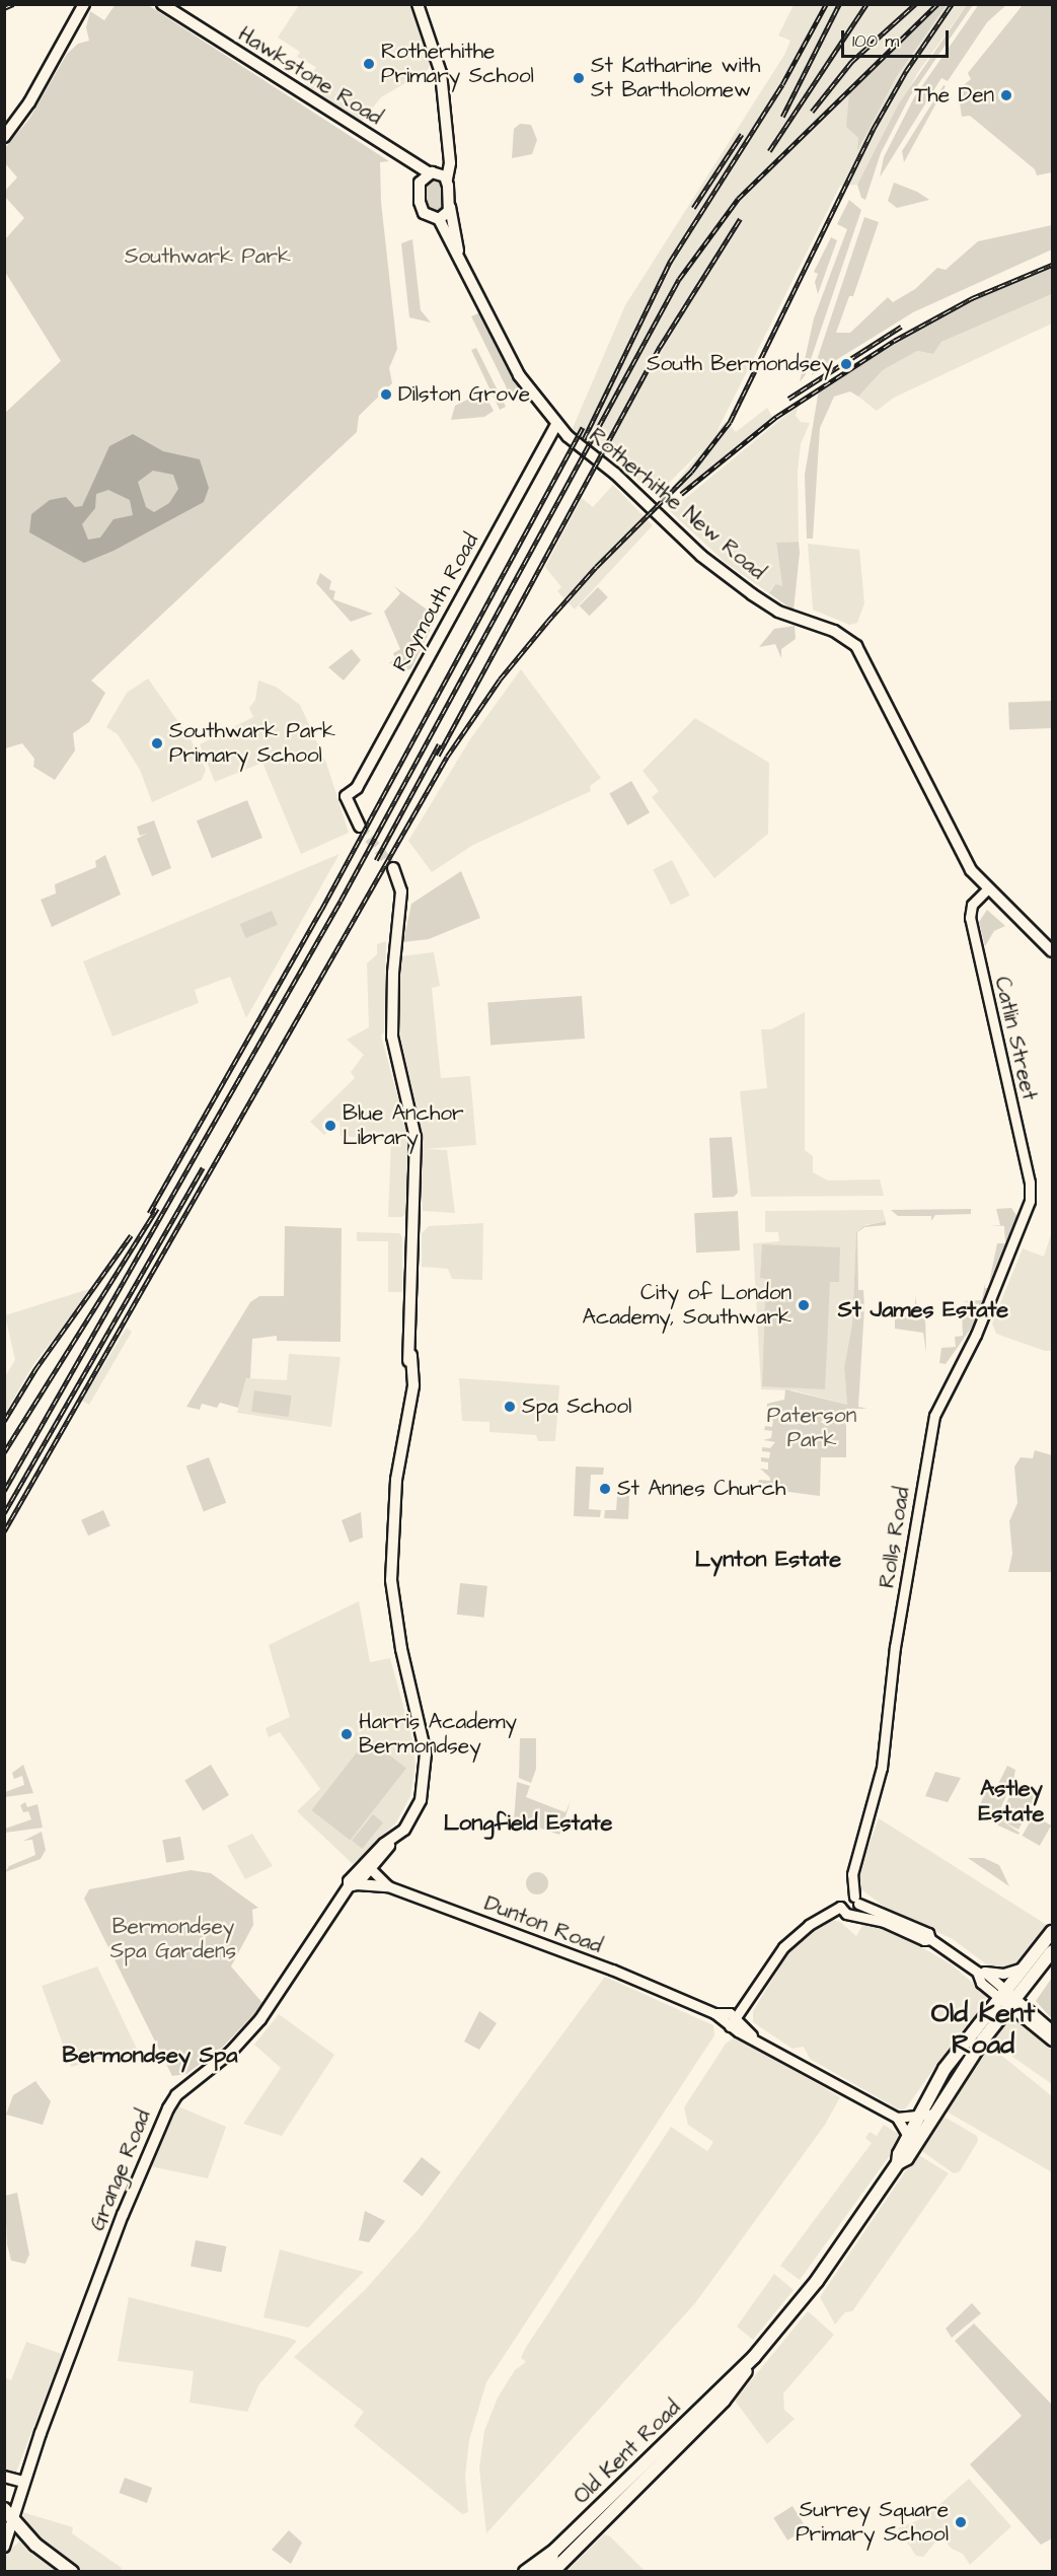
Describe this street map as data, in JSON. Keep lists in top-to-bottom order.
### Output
{
  "streets": {
    "highway": ["Old Kent Road"],
    "main road": [
      "Hawkstone Road",
      "Rotherhithe New Road",
      "Raymouth Road",
      "Catlin Street",
      "Rolls Road",
      "Dunton Road",
      "Grange Road"
    ]
  },
  "crossings": [
    ["Hawkstone Road", "Rotherhithe New Road"],
    ["Rotherhithe New Road", "Raymouth Road"],
    ["Rotherhithe New Road", "Catlin Street"],
    ["Catlin Street", "Rolls Road"],
    ["Dunton Road", "Grange Road"],
    ["Dunton Road", "Old Kent Road"]
  ],
  "districts": [
    "St James Estate",
    "Lynton Estate",
    "Astley Estate",
    "Longfield Estate",
    "Old Kent Road",
    "Bermondsey Spa"
  ],
  "parks": ["Southwark Park", "Paterson Park", "Bermondsey Spa Gardens"],
  "places": [
    "Rotherhithe Primary School",
    "St Katharine with St Bartholomew",
    "The Den",
    "South Bermondsey",
    "Dilston Grove",
    "Southwark Park Primary School",
    "Blue Anchor Library",
    "City of London Academy, Southwark",
    "Spa School",
    "St Annes Church",
    "Harris Academy Bermondsey",
    "Surrey Square Primary School"
  ],
  "scale_bar": "100 m"
}
